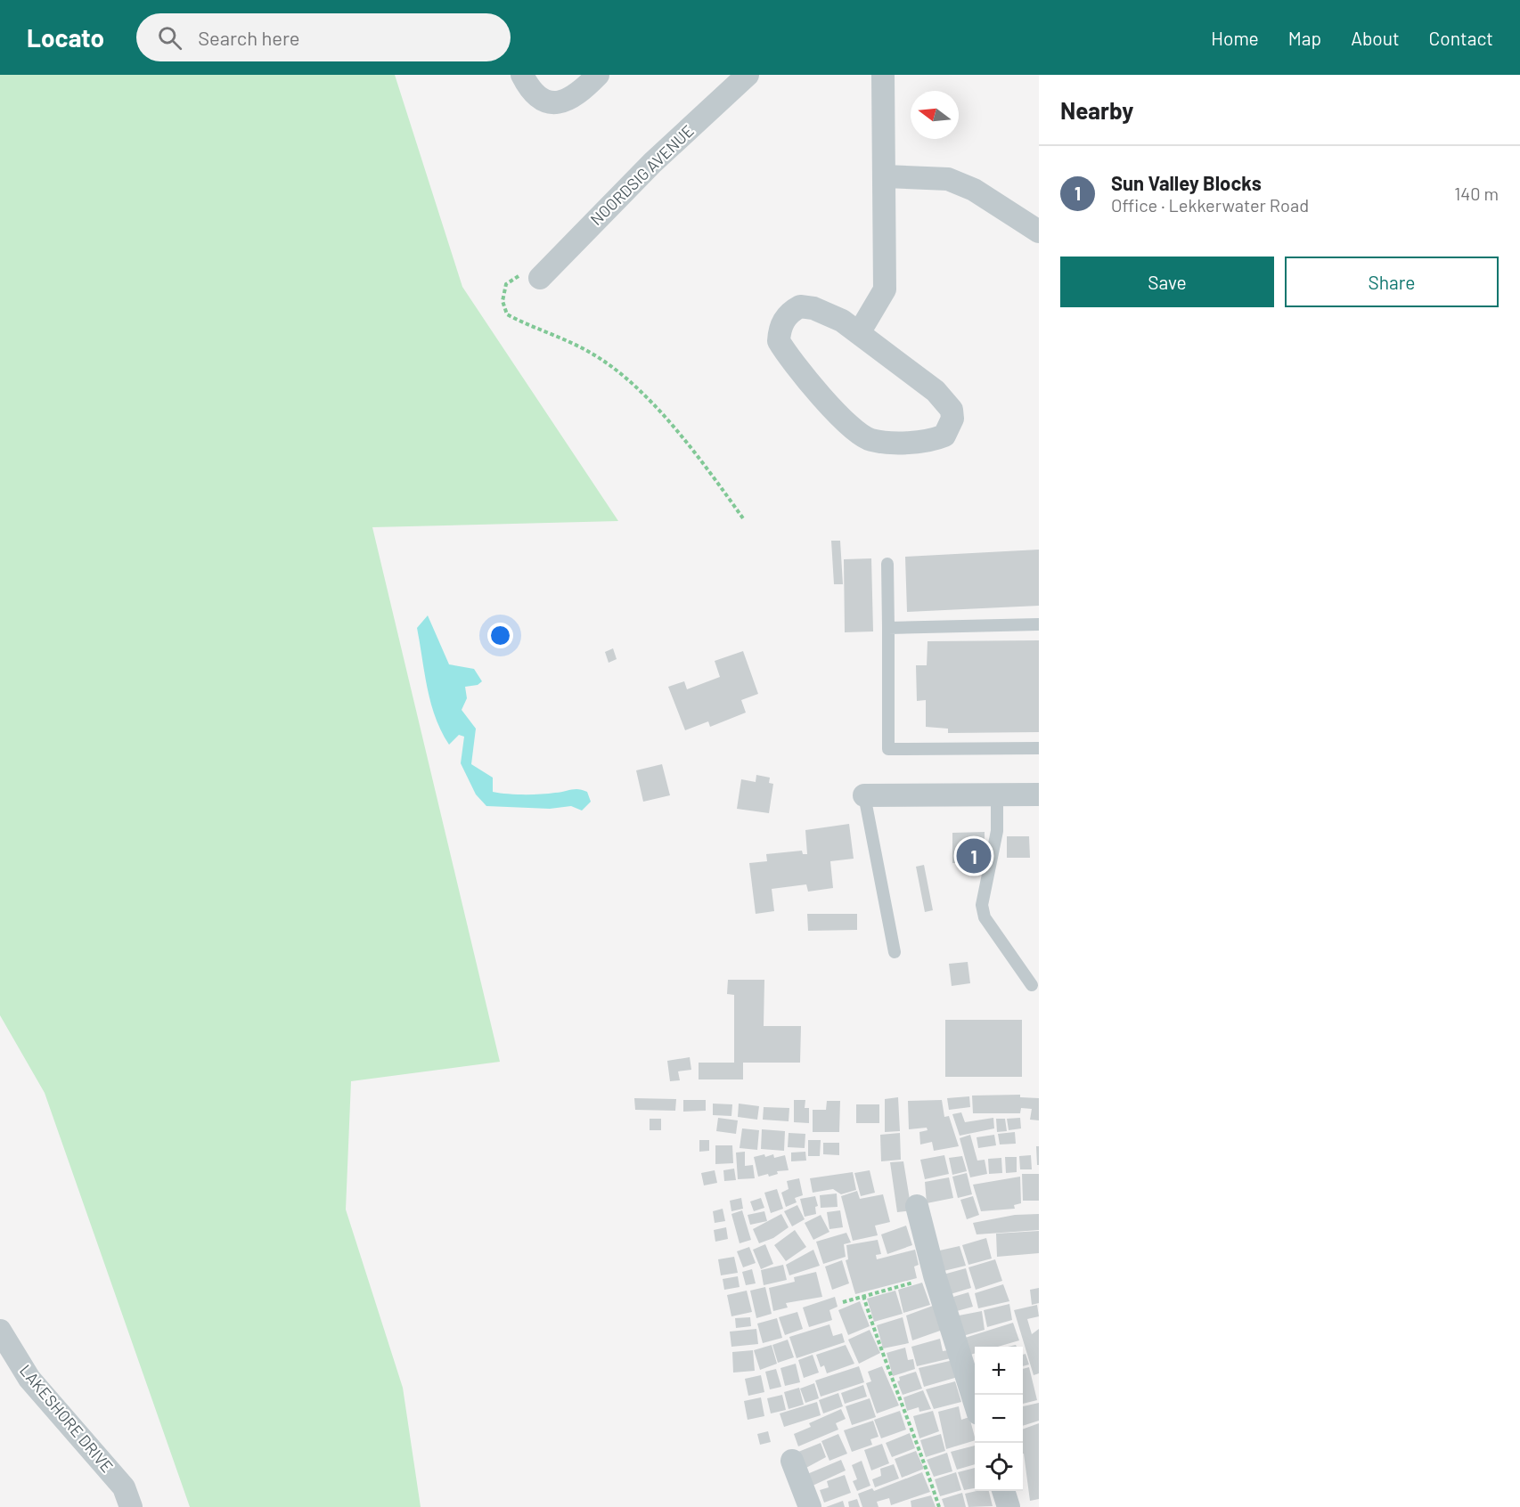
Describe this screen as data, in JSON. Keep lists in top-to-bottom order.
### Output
{
  "streets": {
    "street": ["NOORDSIG AVENUE", "LAKESHORE DRIVE"]
  },
  "north": "left",
  "page": {
    "header": "Locato",
    "search": "Search here",
    "nav": [
      "Home",
      "Map",
      "About",
      "Contact"
    ],
    "heading": "Nearby",
    "list": [
      {
        "mark": "1",
        "name": "Sun Valley Blocks",
        "note": "Office · Lekkerwater Road",
        "value": "140 m"
      }
    ],
    "buttons": ["Save", "Share"],
    "pins": "1",
    "map_buttons": ["+", "−"]
  }
}
